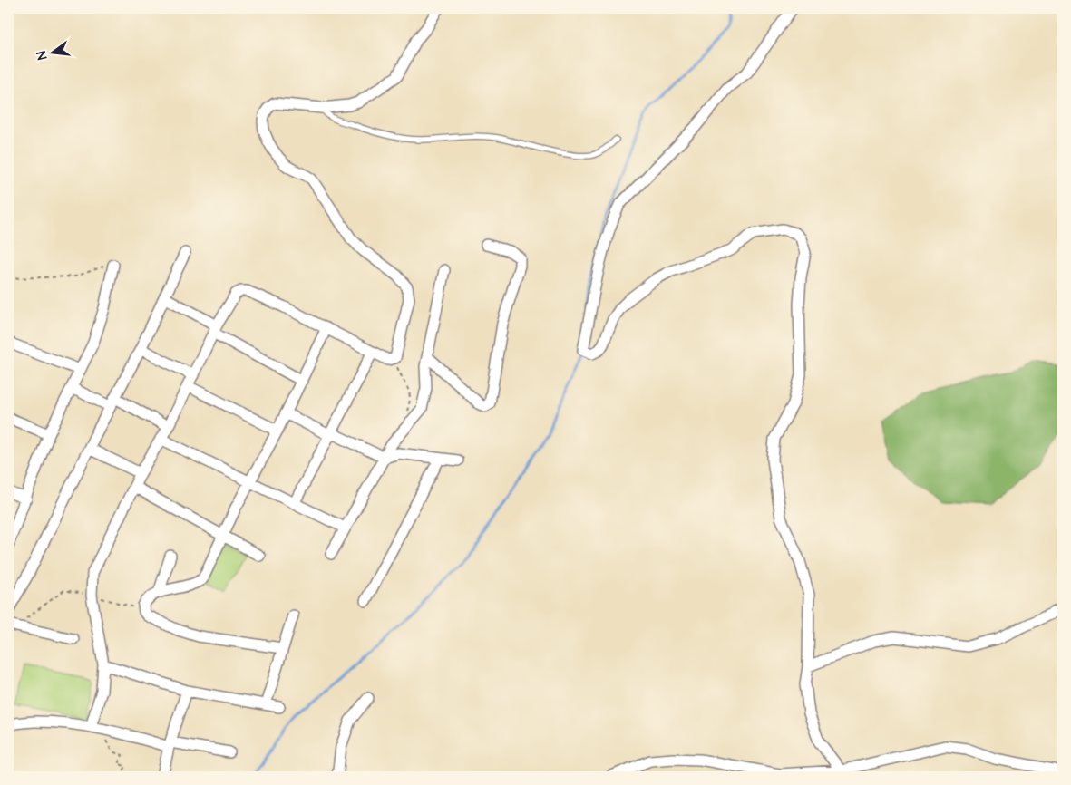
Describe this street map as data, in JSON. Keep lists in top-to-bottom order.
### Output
{
  "north": "left"
}
